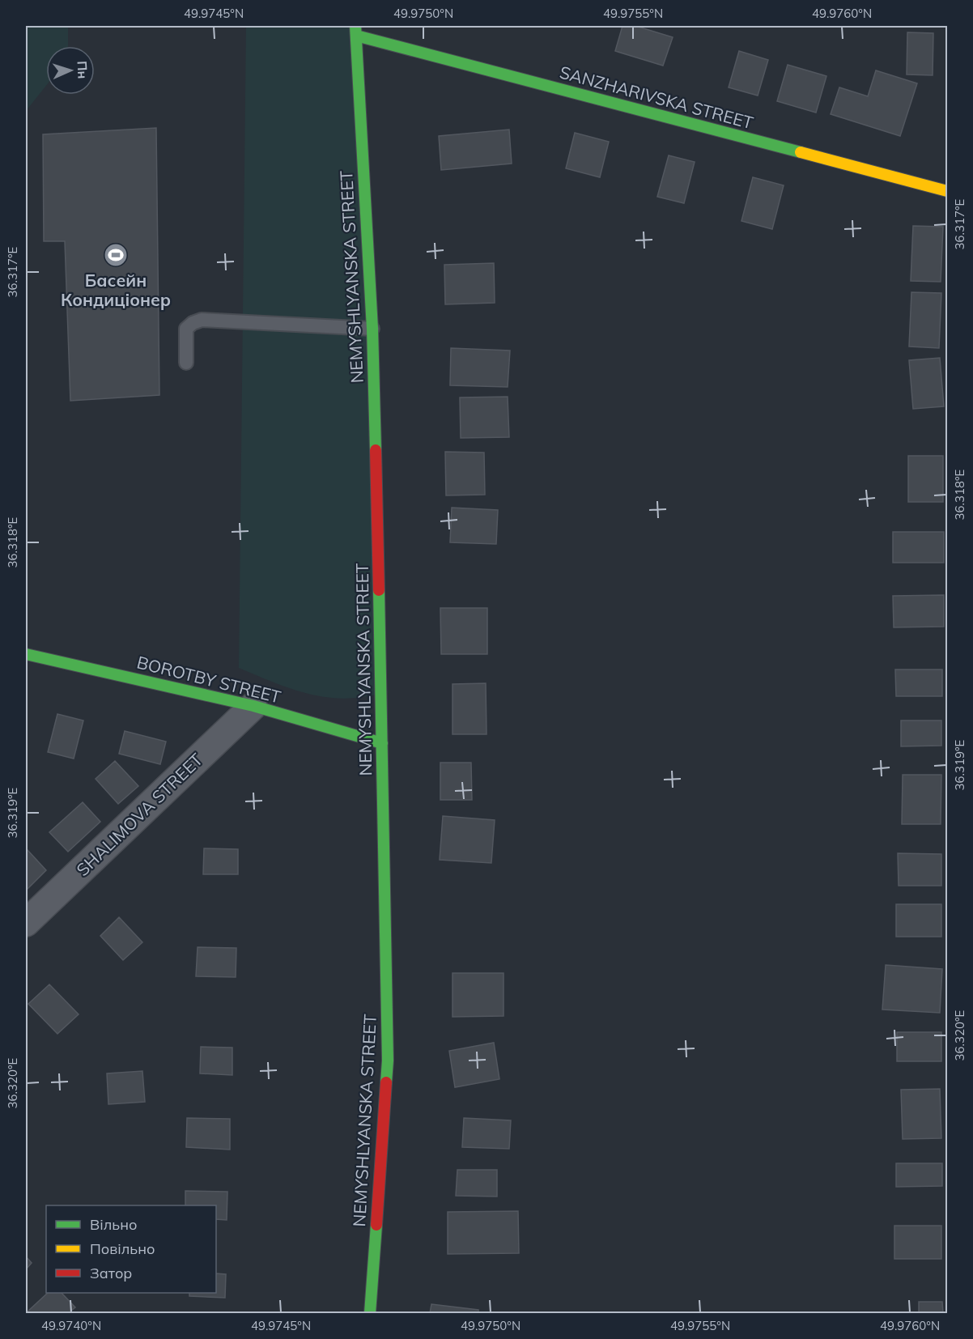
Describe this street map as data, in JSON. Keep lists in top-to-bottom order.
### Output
{
  "streets": {
    "street": [
      "SANZHARIVSKA STREET",
      "NEMYSHLYANSKA STREET",
      "BOROTBY STREET",
      "SHALIMOVA STREET"
    ]
  },
  "crossings": [
    ["SANZHARIVSKA STREET", "NEMYSHLYANSKA STREET"],
    ["NEMYSHLYANSKA STREET", "BOROTBY STREET"],
    ["BOROTBY STREET", "SHALIMOVA STREET"]
  ],
  "places": {
    "sports": ["Басейн Кондиціонер"]
  },
  "legend": ["Вільно", "Повільно", "Затор"],
  "north": "right",
  "coordinates": [
    "49.9745°N",
    "49.9750°N",
    "49.9755°N",
    "49.9760°N",
    "36.317°E",
    "36.318°E",
    "36.319°E",
    "36.320°E",
    "49.9740°N"
  ]
}
